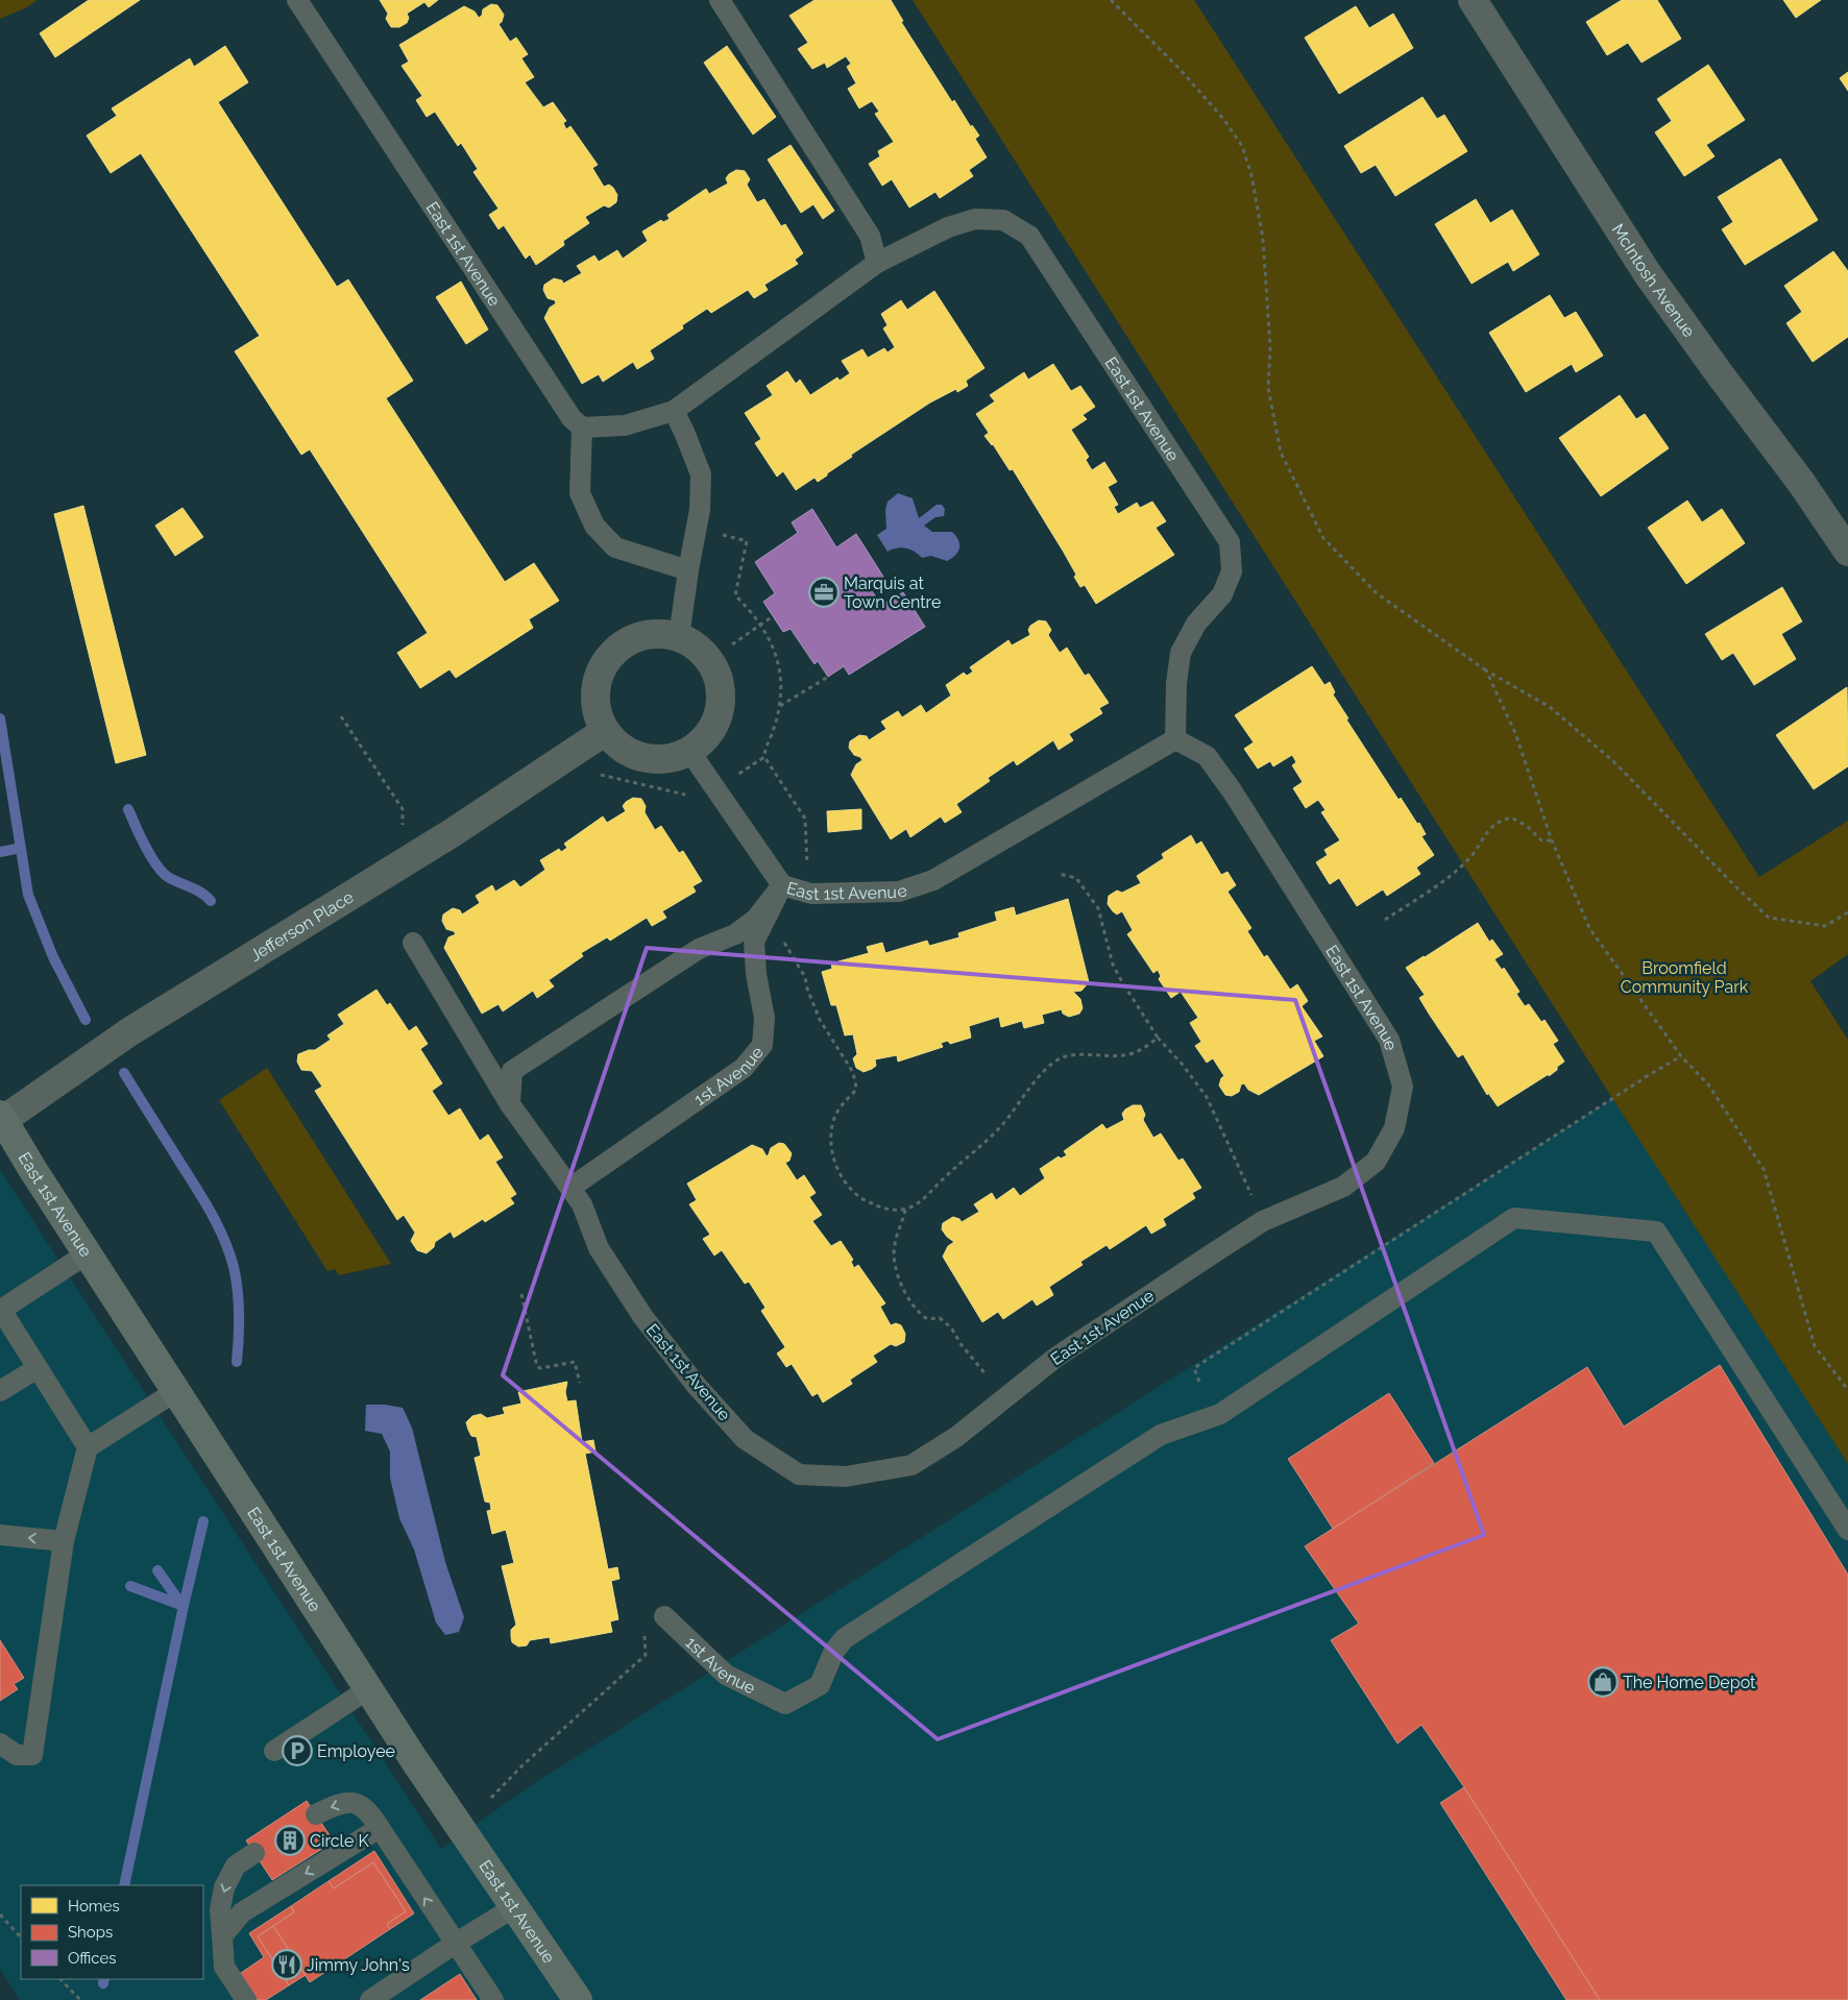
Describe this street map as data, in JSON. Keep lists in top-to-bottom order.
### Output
{
  "streets": {
    "street": ["East 1st Avenue", "McIntosh Avenue", "Jefferson Place"],
    "lane": ["1st Avenue"]
  },
  "crossings": [
    ["East 1st Avenue", "Jefferson Place"],
    ["East 1st Avenue", "1st Avenue"]
  ],
  "parks": ["Broomfield Community Park"],
  "places": {
    "office": ["Marquis at Town Centre"],
    "shop": ["The Home Depot"],
    "parking": ["Employee"],
    "building": ["Circle K"],
    "restaurant": ["Jimmy John's"]
  },
  "legend": ["Homes", "Shops", "Offices"]
}
